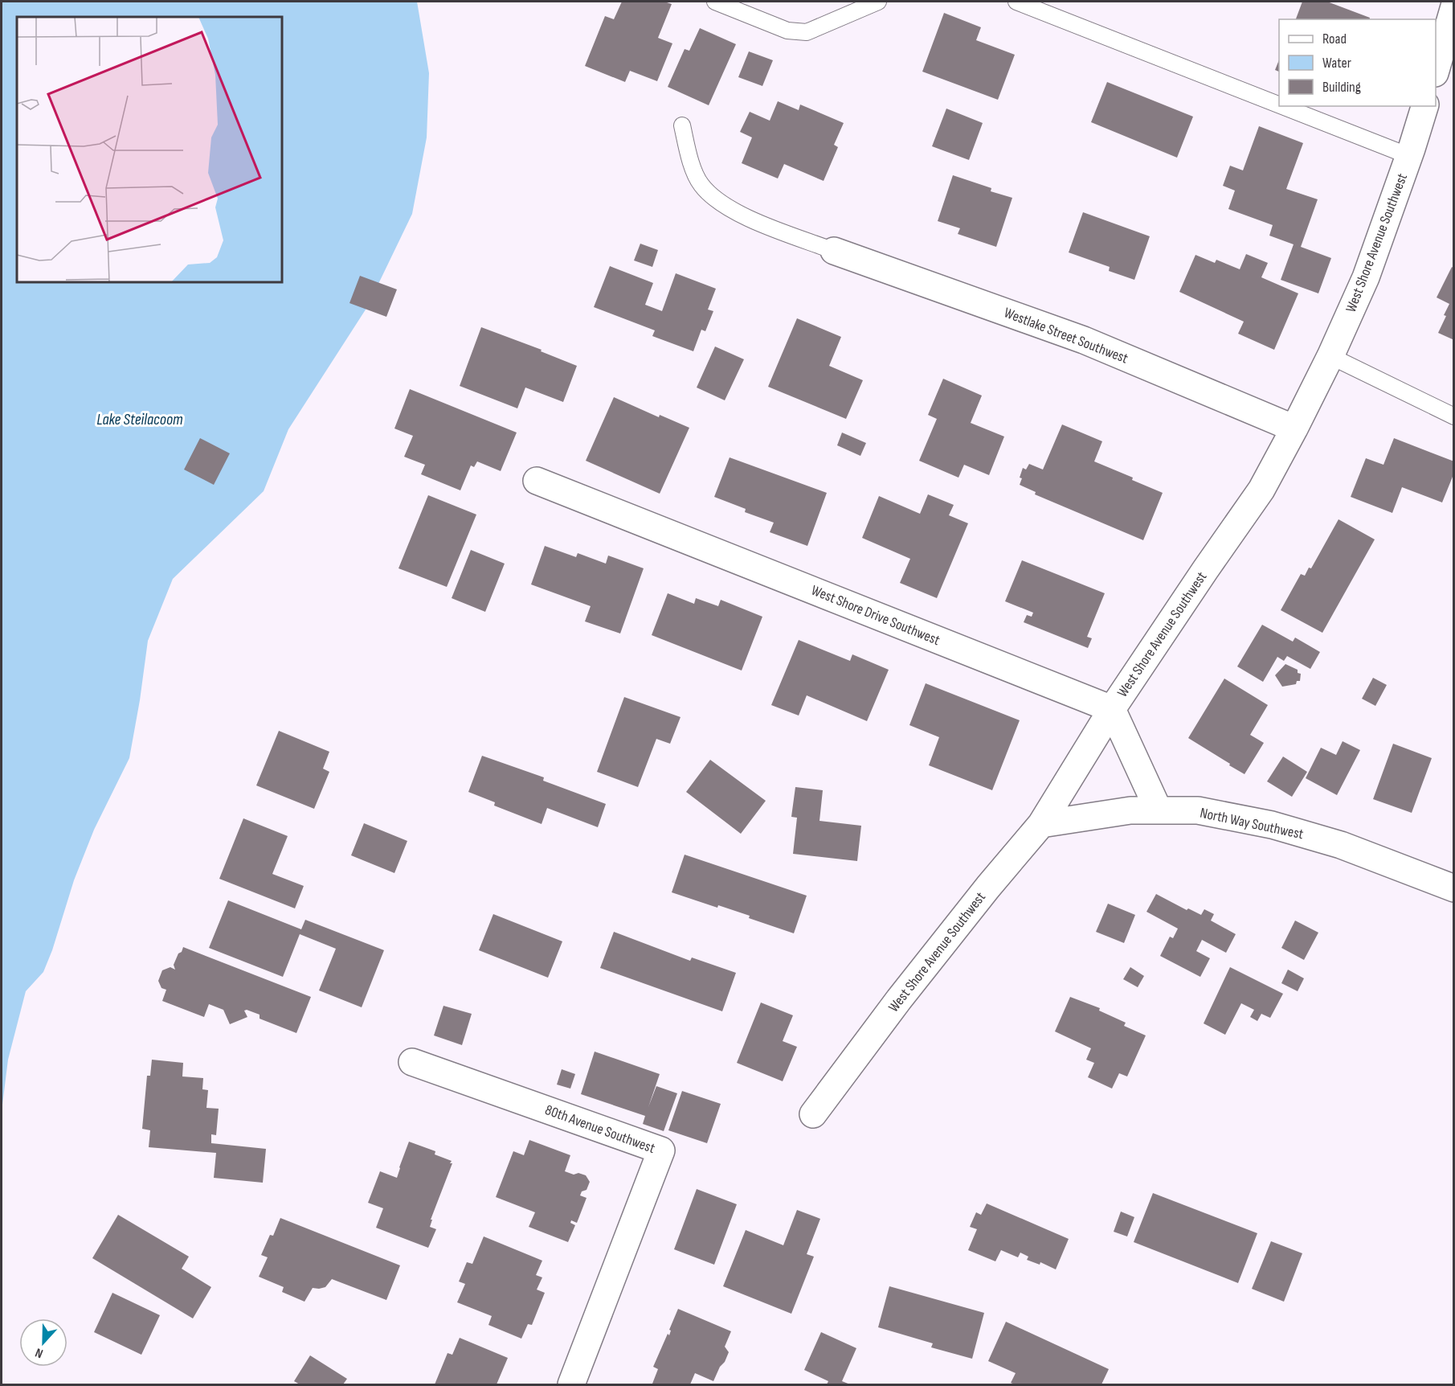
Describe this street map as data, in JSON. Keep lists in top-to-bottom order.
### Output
{
  "streets": {
    "street": [
      "West Shore Avenue Southwest",
      "Westlake Street Southwest",
      "West Shore Drive Southwest",
      "North Way Southwest",
      "80th Avenue Southwest"
    ]
  },
  "crossings": [
    ["West Shore Avenue Southwest", "Westlake Street Southwest"],
    ["West Shore Avenue Southwest", "West Shore Drive Southwest"],
    ["West Shore Avenue Southwest", "North Way Southwest"]
  ],
  "water": ["Lake Steilacoom"],
  "legend": ["Road", "Water", "Building"],
  "north": "bottom"
}
